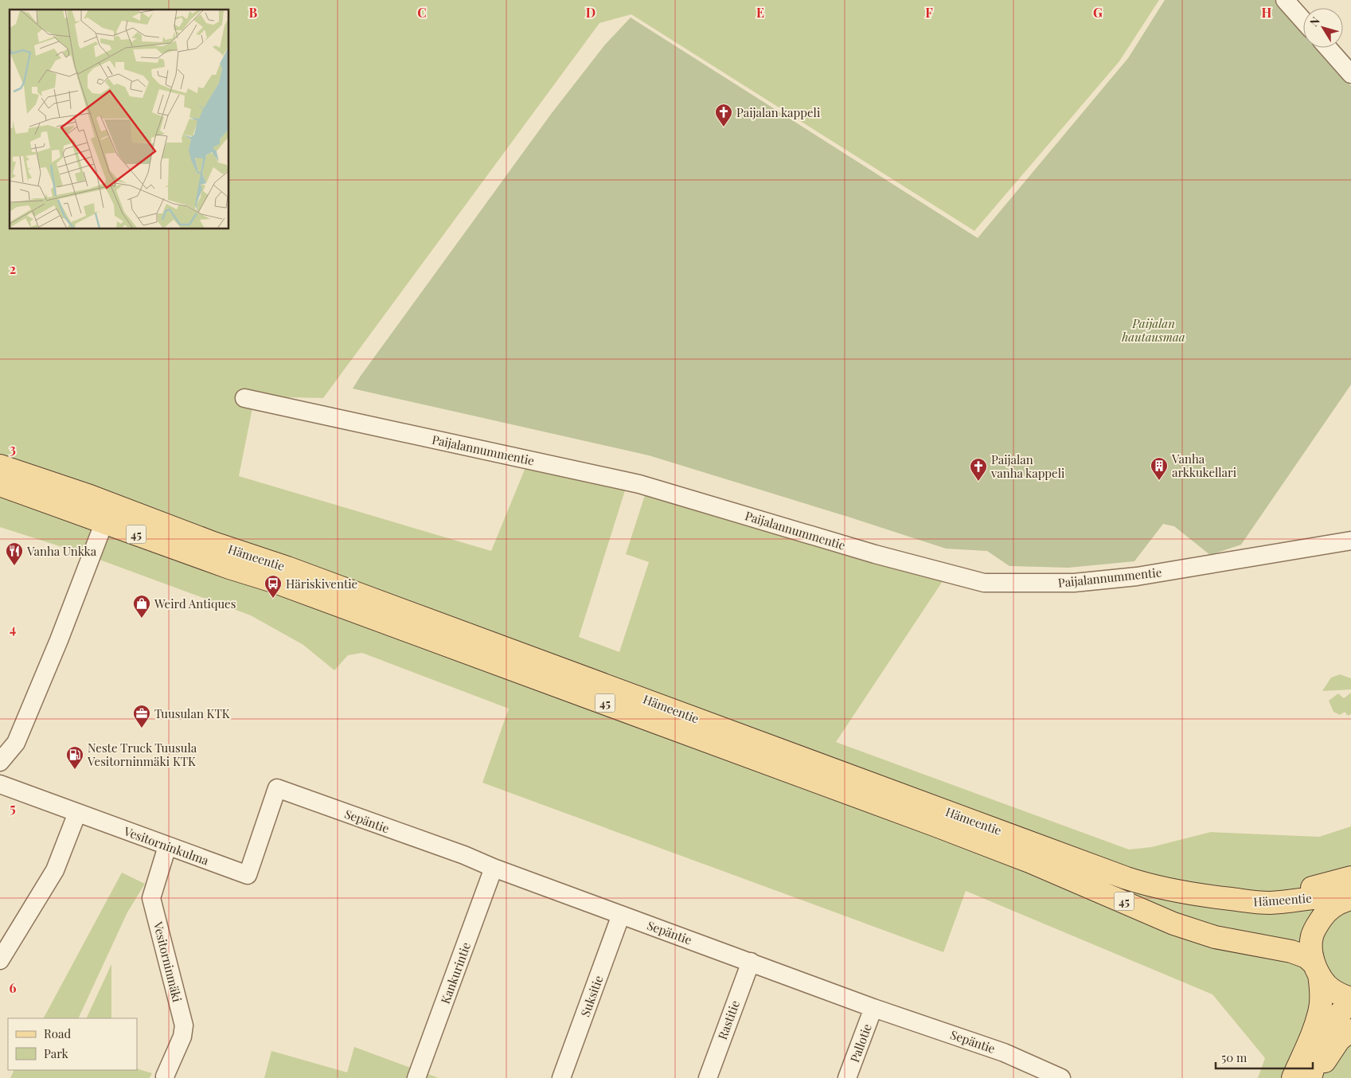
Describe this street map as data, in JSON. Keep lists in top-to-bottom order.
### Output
{
  "streets": {
    "main road": ["45", "Hämeentie"],
    "street": [
      "Paijalannummentie",
      "Sepäntie",
      "Vesitorninkulma",
      "Vesitorninmäki",
      "Kankurintie",
      "Suksitie",
      "Rastitie",
      "Pallotie"
    ]
  },
  "crossings": [
    ["45", "Hämeentie"],
    ["Sepäntie", "Vesitorninkulma"],
    ["Sepäntie", "Kankurintie"],
    ["Sepäntie", "Suksitie"],
    ["Sepäntie", "Rastitie"],
    ["Sepäntie", "Pallotie"],
    ["Vesitorninkulma", "Vesitorninmäki"]
  ],
  "parks": ["Paijalan hautausmaa"],
  "places": {
    "church": ["Paijalan kappeli", "Paijalan vanha kappeli"],
    "building": ["Vanha arkkukellari"],
    "restaurant": ["Vanha Unkka"],
    "bus stop": ["Häriskiventie"],
    "shop": ["Weird Antiques"],
    "office": ["Tuusulan KTK"],
    "fuel station": ["Neste Truck Tuusula Vesitorninmäki KTK"]
  },
  "legend": ["Road", "Park"],
  "scale_bar": "50 m",
  "north": "top left",
  "grid": {
    "columns": [
      "B",
      "C",
      "D",
      "E",
      "F",
      "G",
      "H"
    ],
    "rows": [
      "2",
      "3",
      "4",
      "5",
      "6"
    ]
  }
}
